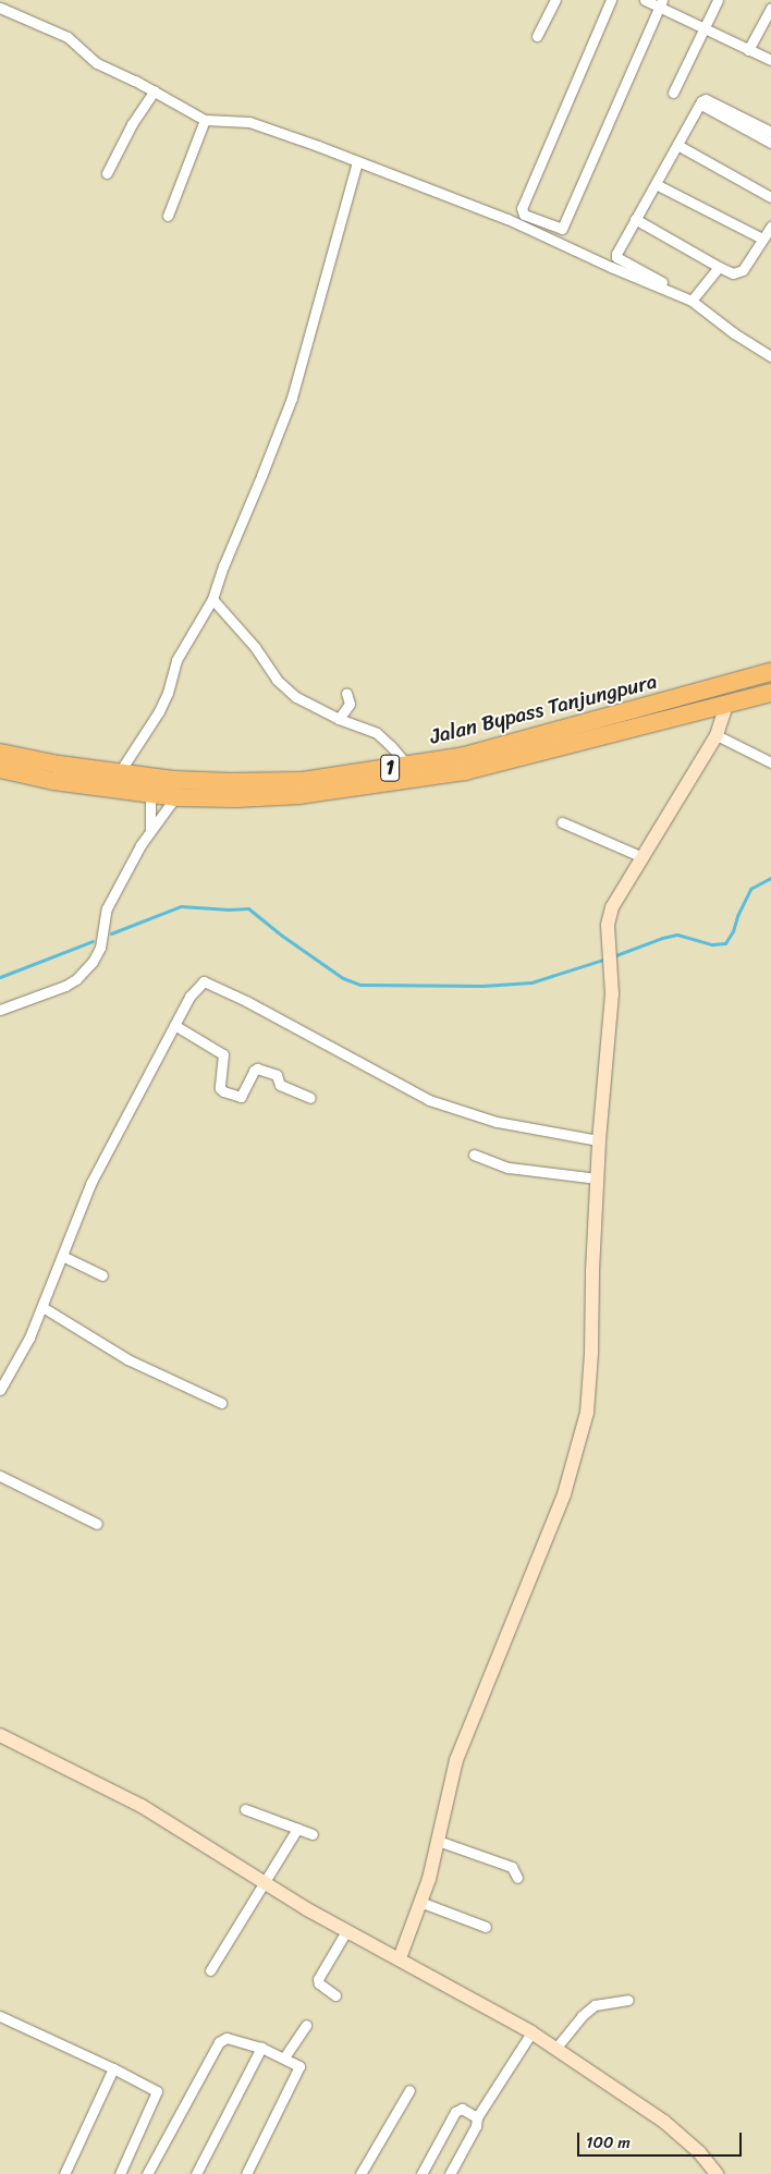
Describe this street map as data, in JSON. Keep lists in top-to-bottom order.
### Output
{
  "streets": {
    "highway": ["Jalan Bypass Tanjungpura", "1"]
  },
  "scale_bar": "100 m"
}
